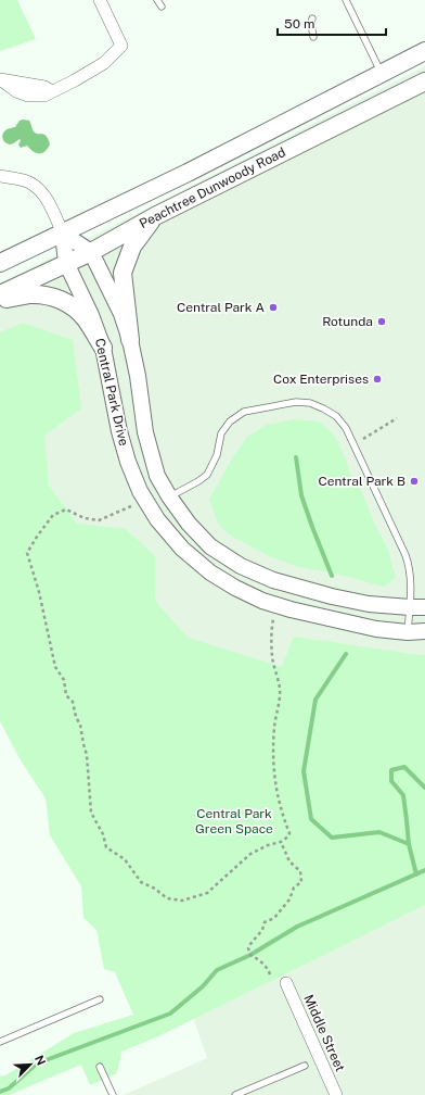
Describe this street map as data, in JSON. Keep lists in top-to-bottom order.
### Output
{
  "streets": {
    "main road": ["Peachtree Dunwoody Road"],
    "street": ["Central Park Drive", "Middle Street"]
  },
  "crossings": [
    ["Peachtree Dunwoody Road", "Central Park Drive"]
  ],
  "parks": ["Central Park Green Space"],
  "places": [
    "Central Park A",
    "Rotunda",
    "Cox Enterprises",
    "Central Park B"
  ],
  "scale_bar": "50 m",
  "north": "top right"
}
